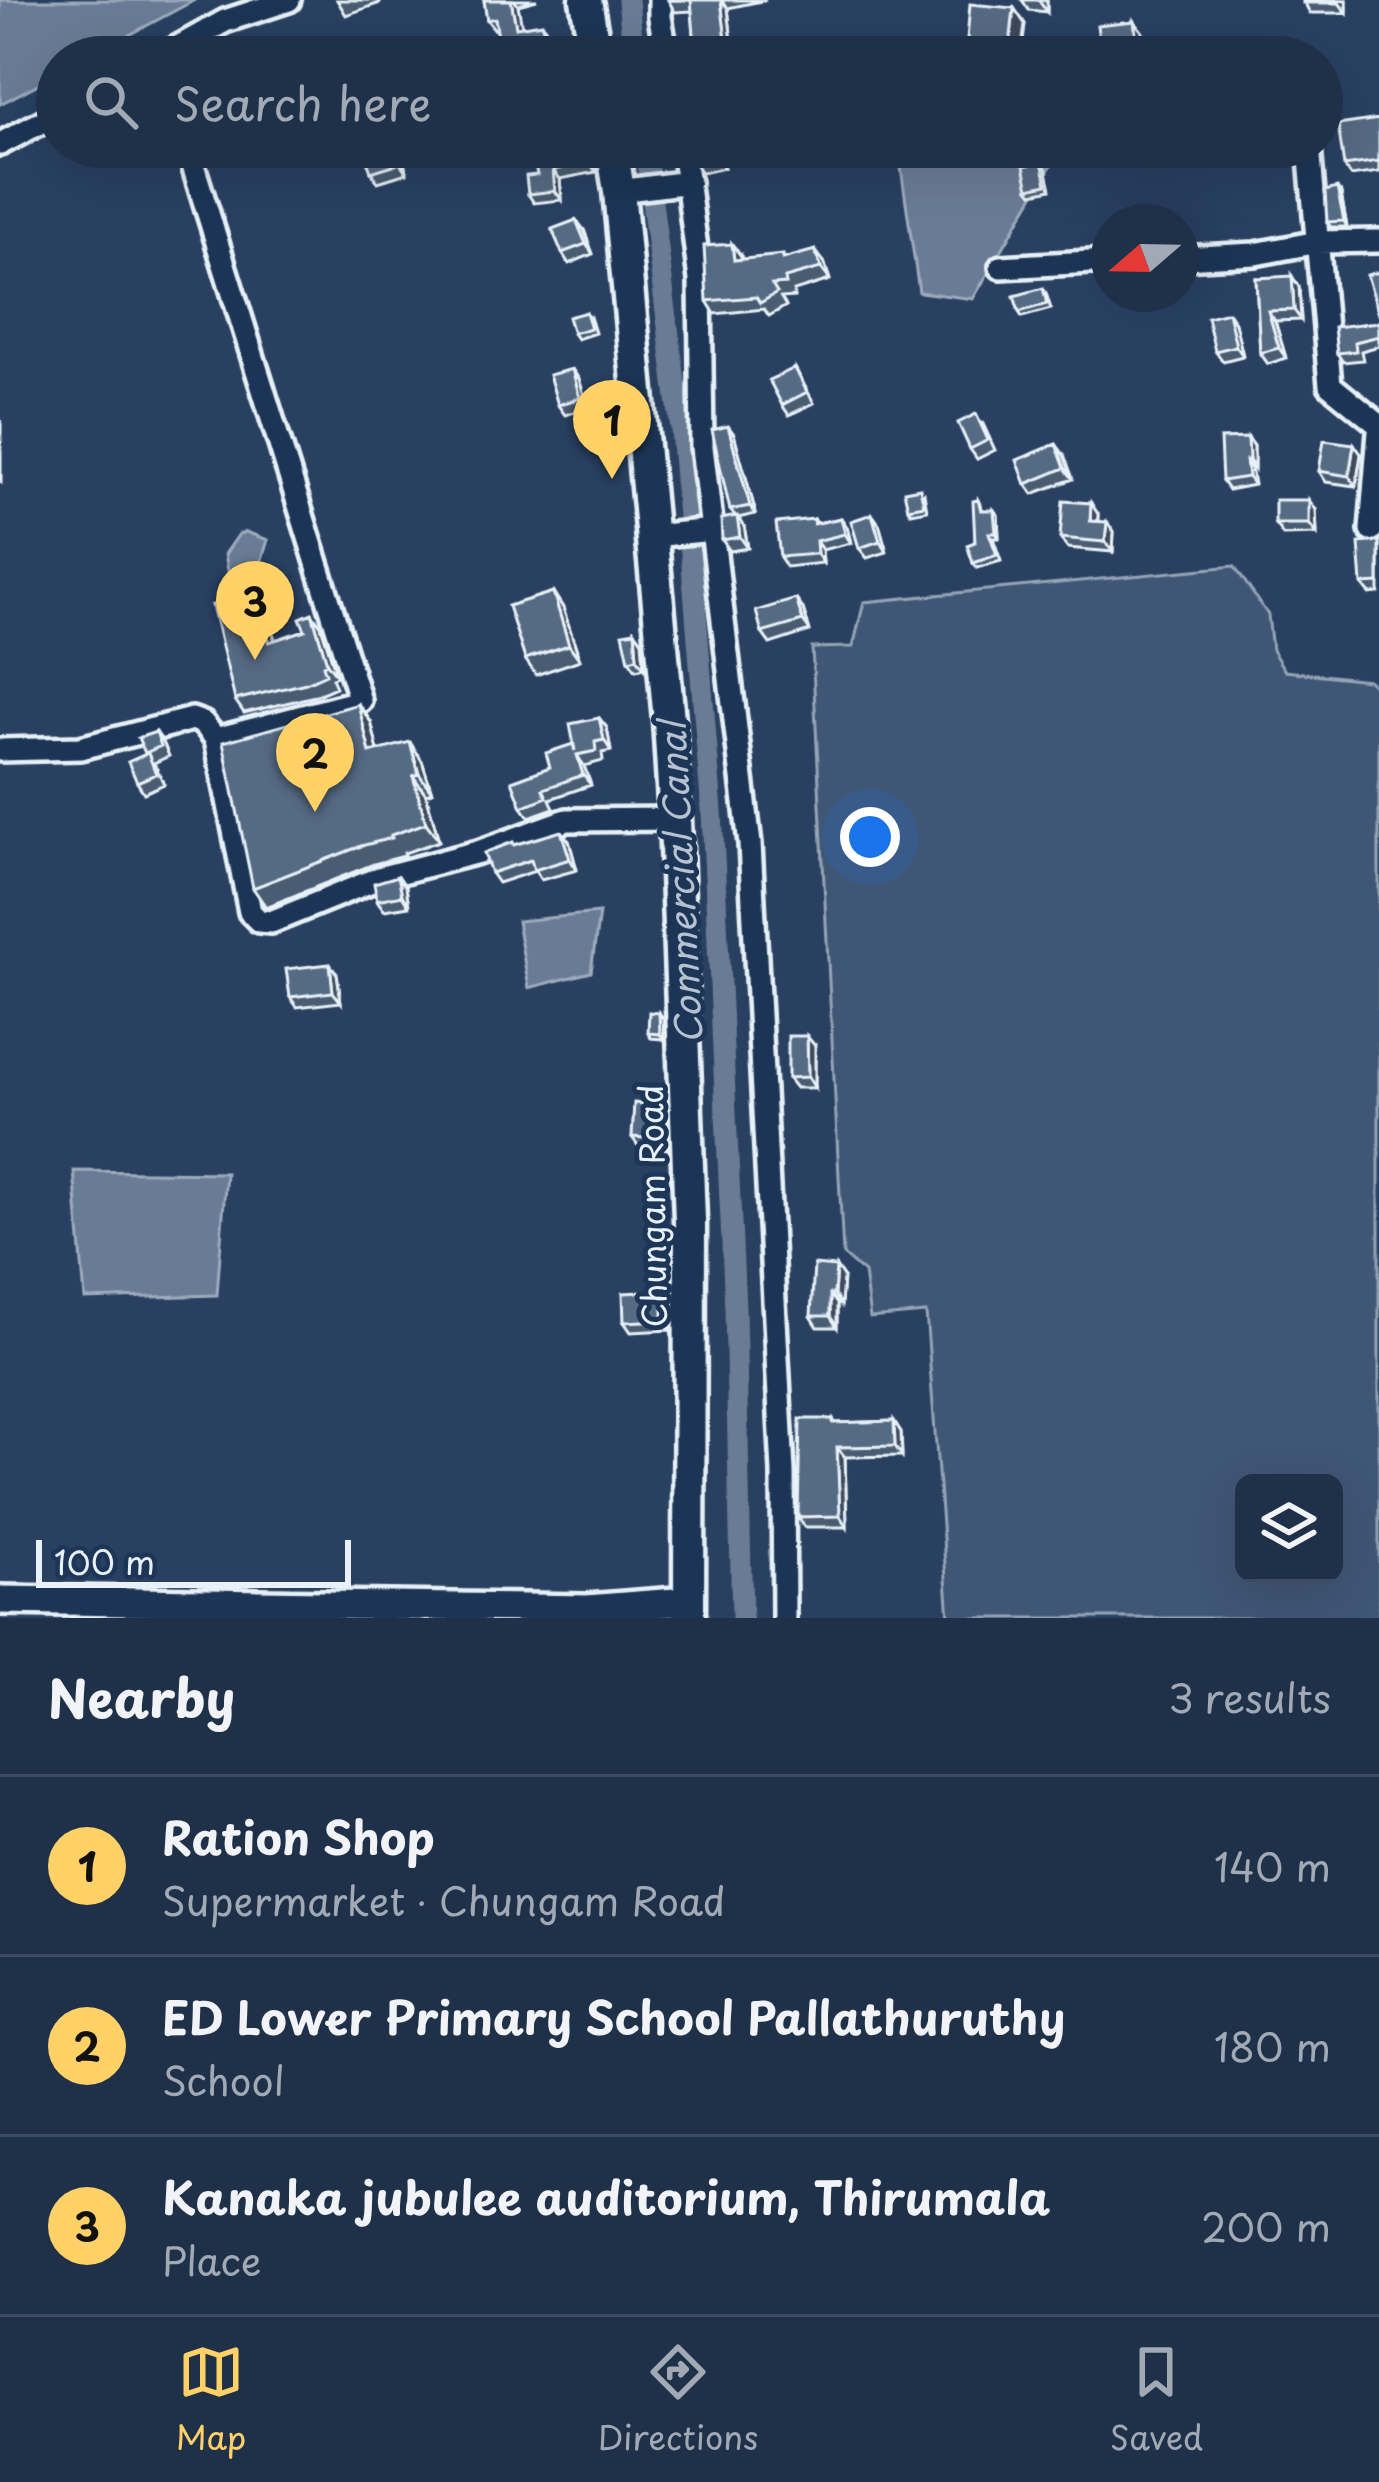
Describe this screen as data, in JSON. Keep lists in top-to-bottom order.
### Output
{
  "streets": {
    "main road": ["Chungam Road"]
  },
  "water": ["Commercial Canal"],
  "scale_bar": "100 m",
  "north": "left",
  "page": {
    "search": "Search here",
    "pins": ["1", "3", "2"],
    "scale": "100 m",
    "heading": ["Nearby", "3 results"],
    "list": [
      {
        "mark": "1",
        "name": "Ration Shop",
        "note": "Supermarket · Chungam Road",
        "value": "140 m"
      },
      {
        "mark": "2",
        "name": "ED Lower Primary School Pallathuruthy",
        "note": "School",
        "value": "180 m"
      },
      {
        "mark": "3",
        "name": "Kanaka jubulee auditorium, Thirumala",
        "note": "Place",
        "value": "200 m"
      }
    ],
    "nav": ["Map", "Directions", "Saved"]
  }
}
